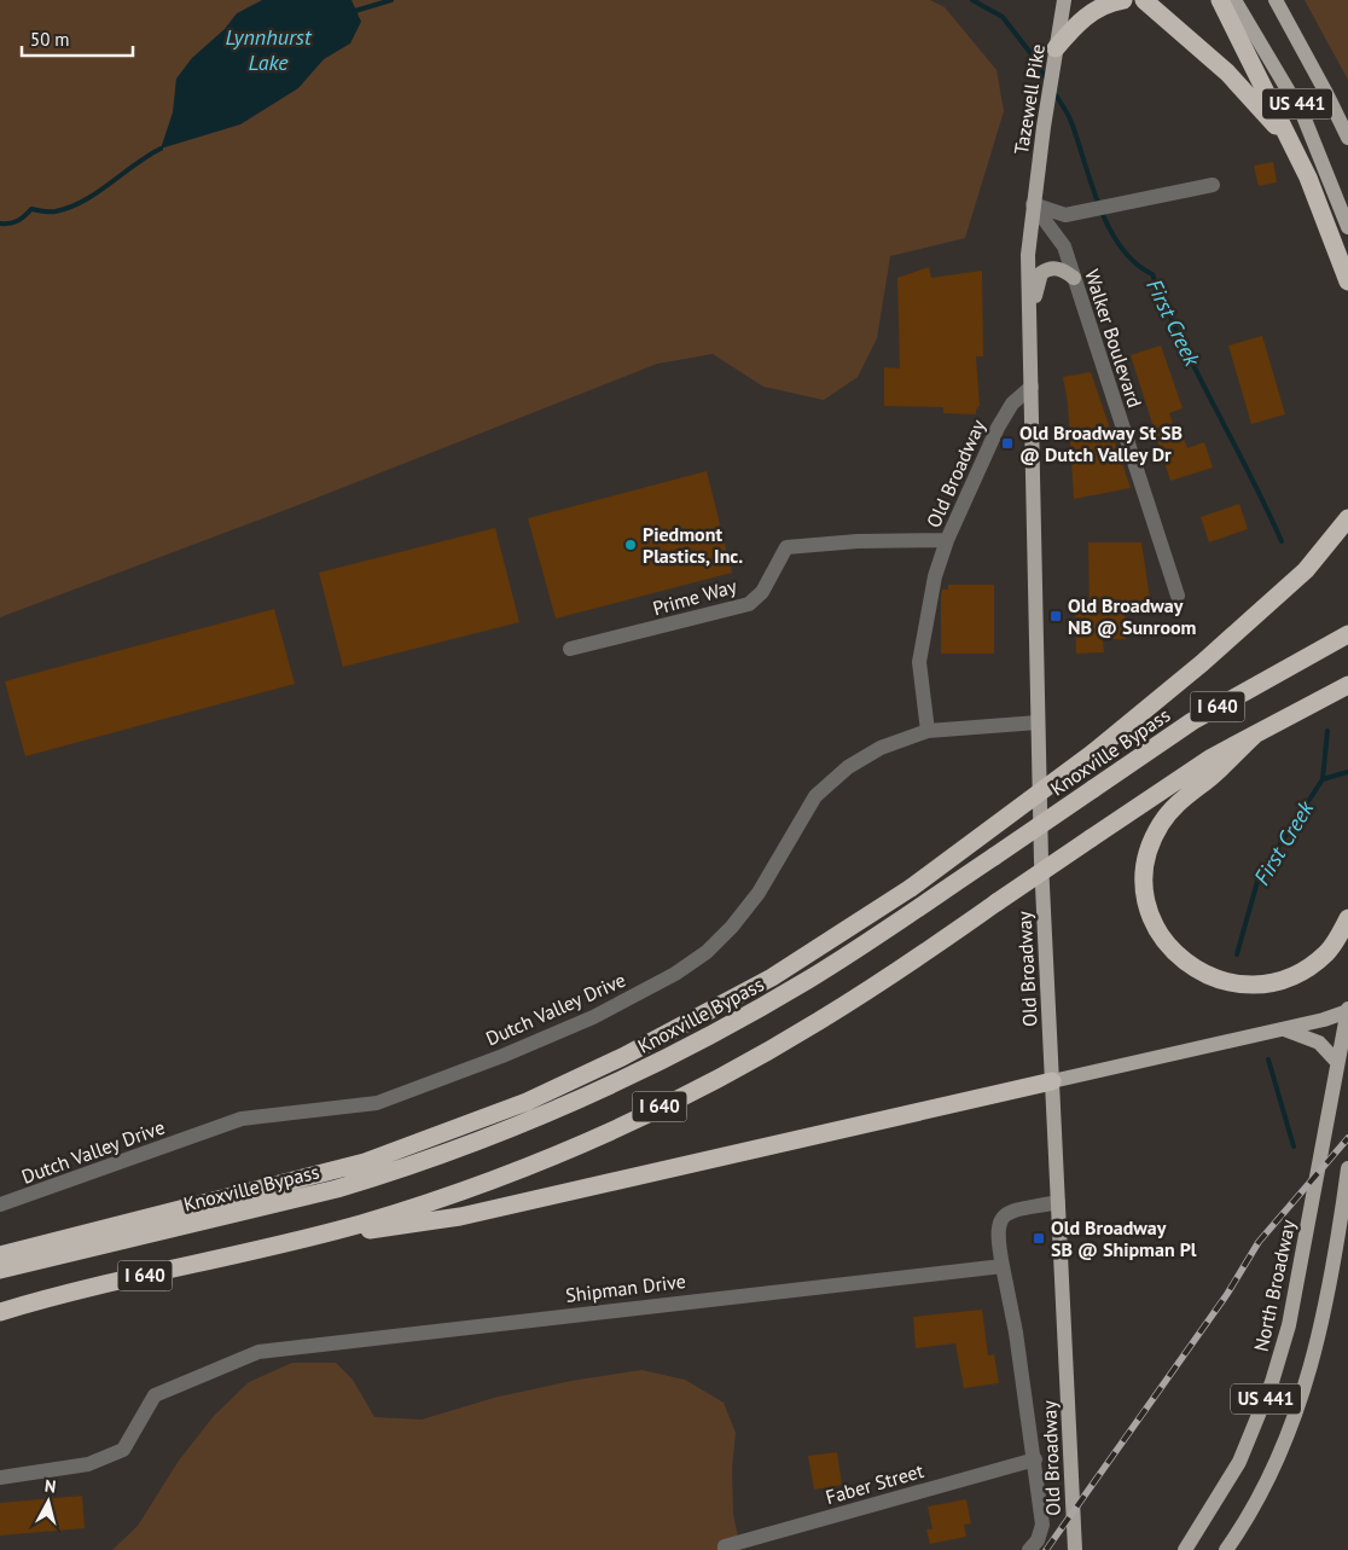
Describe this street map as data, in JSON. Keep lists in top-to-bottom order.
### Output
{
  "streets": {
    "highway": ["I 640", "Knoxville Bypass"],
    "main road": [
      "Tazewell Pike",
      "US 441",
      "Old Broadway",
      "North Broadway"
    ],
    "street": [
      "Walker Boulevard",
      "Prime Way",
      "Dutch Valley Drive",
      "Shipman Drive",
      "Faber Street"
    ]
  },
  "crossings": [
    ["Tazewell Pike", "Walker Boulevard"],
    ["Tazewell Pike", "Old Broadway"],
    ["Walker Boulevard", "Old Broadway"],
    ["Old Broadway", "Prime Way"],
    ["Old Broadway", "Dutch Valley Drive"]
  ],
  "water": ["Lynnhurst Lake", "First Creek"],
  "places": {
    "transit": ["Old Broadway St SB @ Dutch Valley Dr", "Old Broadway NB @ Sunroom", "Old Broadway SB @ Shipman Pl"],
    "other": ["Piedmont Plastics, Inc."]
  },
  "scale_bar": "50 m",
  "north": "top"
}
